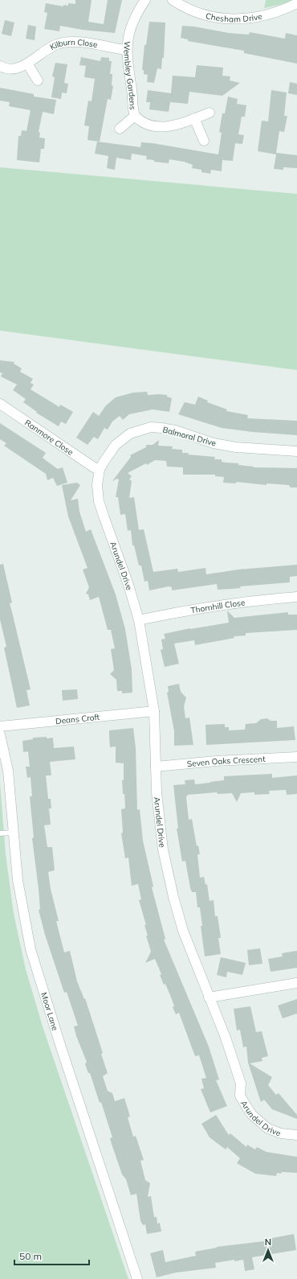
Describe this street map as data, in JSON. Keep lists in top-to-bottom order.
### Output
{
  "streets": {
    "street": [
      "Chesham Drive",
      "Kilburn Close",
      "Wembley Gardens",
      "Balmoral Drive",
      "Ranmore Close",
      "Arundel Drive",
      "Thornhill Close",
      "Deans Croft",
      "Seven Oaks Crescent",
      "Moor Lane"
    ]
  },
  "crossings": [
    ["Kilburn Close", "Wembley Gardens"],
    ["Balmoral Drive", "Ranmore Close"],
    ["Balmoral Drive", "Arundel Drive"],
    ["Ranmore Close", "Arundel Drive"],
    ["Arundel Drive", "Thornhill Close"],
    ["Arundel Drive", "Deans Croft"],
    ["Arundel Drive", "Seven Oaks Crescent"]
  ],
  "scale_bar": "50 m",
  "north": "top"
}
